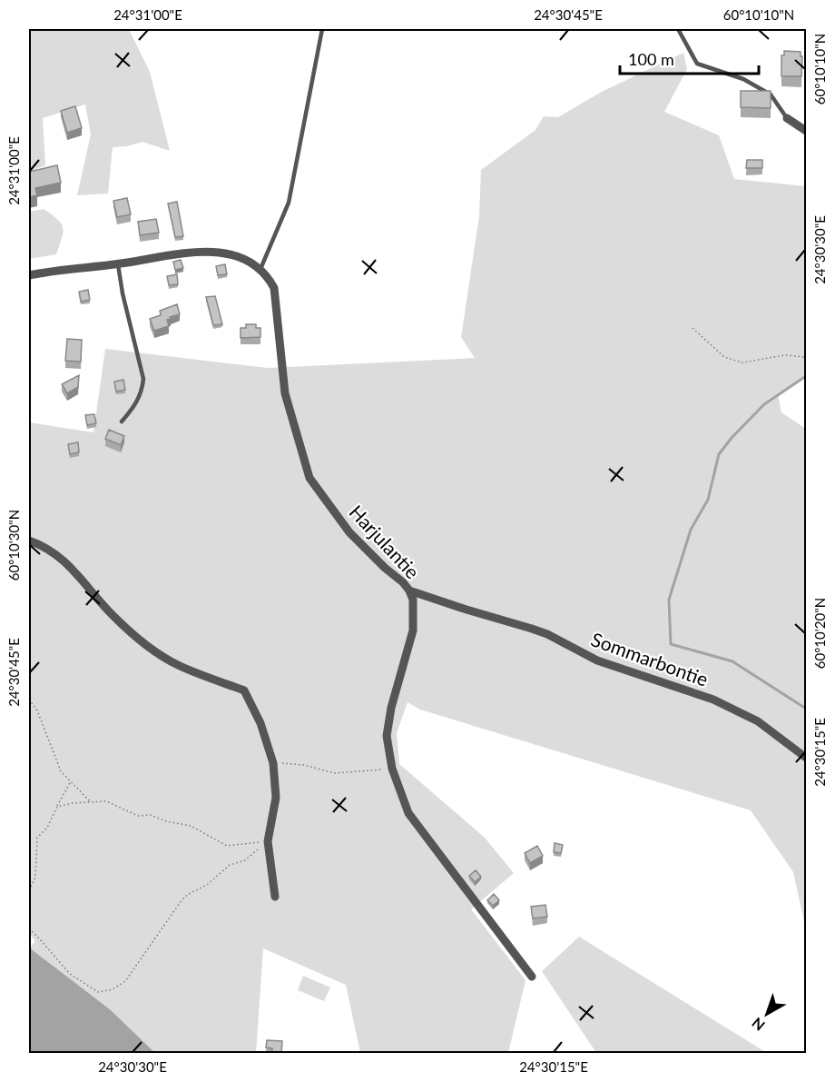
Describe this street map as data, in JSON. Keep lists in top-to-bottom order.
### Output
{
  "streets": {
    "street": ["Harjulantie", "Sommarbontie"]
  },
  "crossings": [
    ["Harjulantie", "Sommarbontie"]
  ],
  "scale_bar": "100 m",
  "north": "bottom left",
  "coordinates": [
    "24°31'00\"E",
    "24°30'45\"E",
    "60°10'10\"N",
    "24°30'30\"E",
    "60°10'30\"N",
    "60°10'20\"N",
    "24°30'15\"E"
  ]
}
